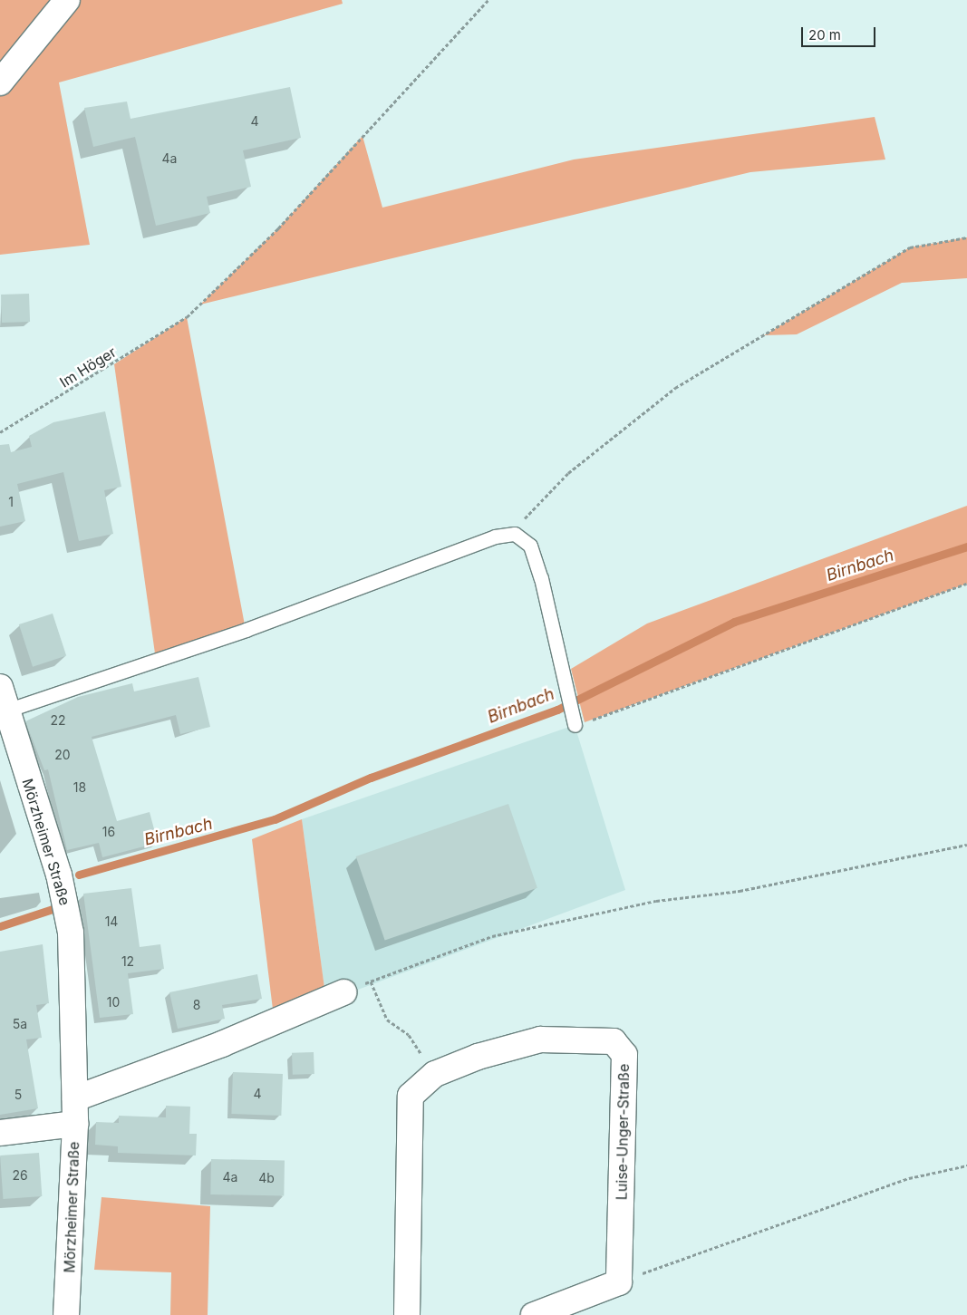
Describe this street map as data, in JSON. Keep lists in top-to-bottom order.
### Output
{
  "streets": {
    "street": ["Mörzheimer Straße", "Luise-Unger-Straße"],
    "path": ["Im Höger"]
  },
  "water": ["Birnbach"],
  "house_numbers": [
    "4",
    "4a",
    "1",
    "22",
    "20",
    "18",
    "16",
    "14",
    "12",
    "10",
    "8",
    "5a",
    "4",
    "5",
    "26",
    "4a",
    "4b"
  ],
  "scale_bar": "20 m"
}
